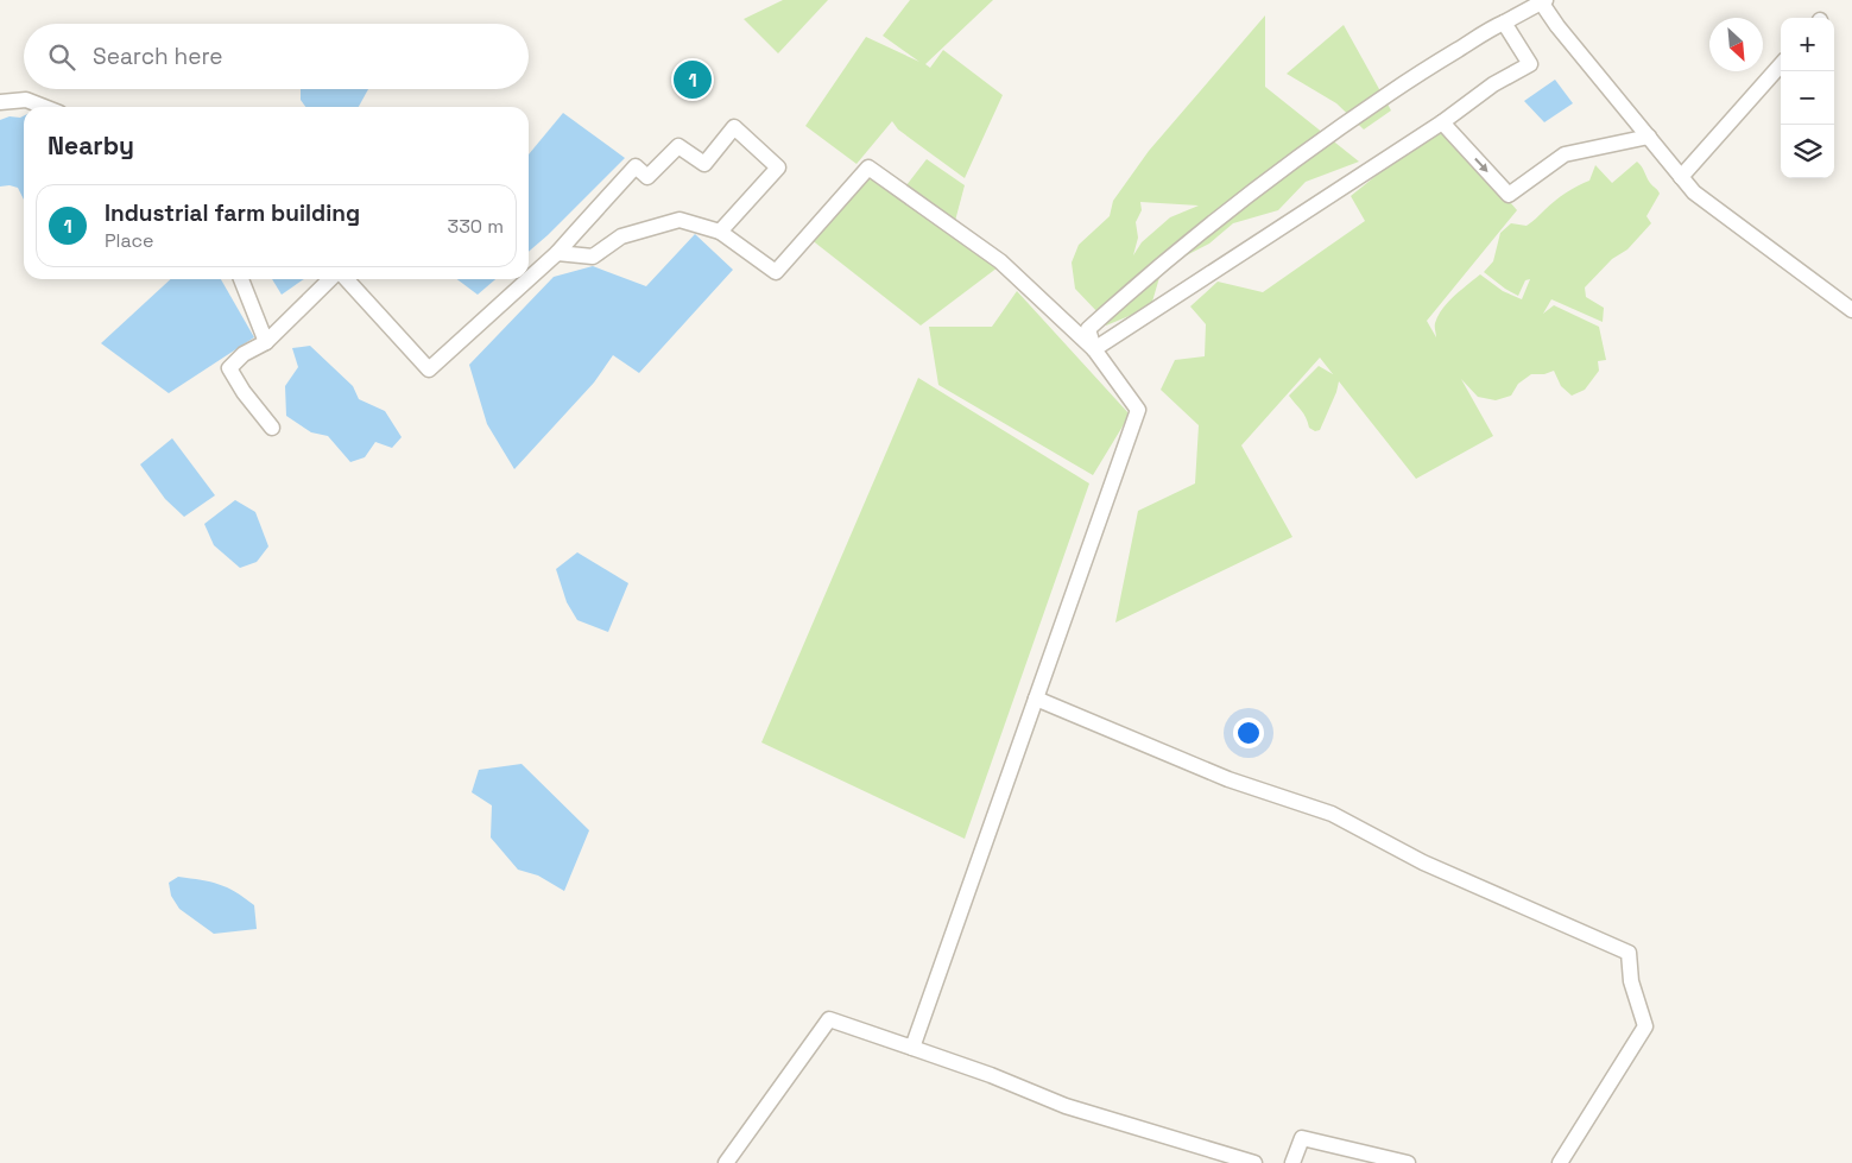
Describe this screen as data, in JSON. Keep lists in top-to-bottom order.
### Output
{
  "north": "bottom right",
  "page": {
    "map_buttons": ["+", "−"],
    "search": "Search here",
    "pins": "1",
    "heading": "Nearby",
    "list": [
      {
        "mark": "1",
        "name": "Industrial farm building",
        "note": "Place",
        "value": "330 m"
      }
    ]
  }
}
